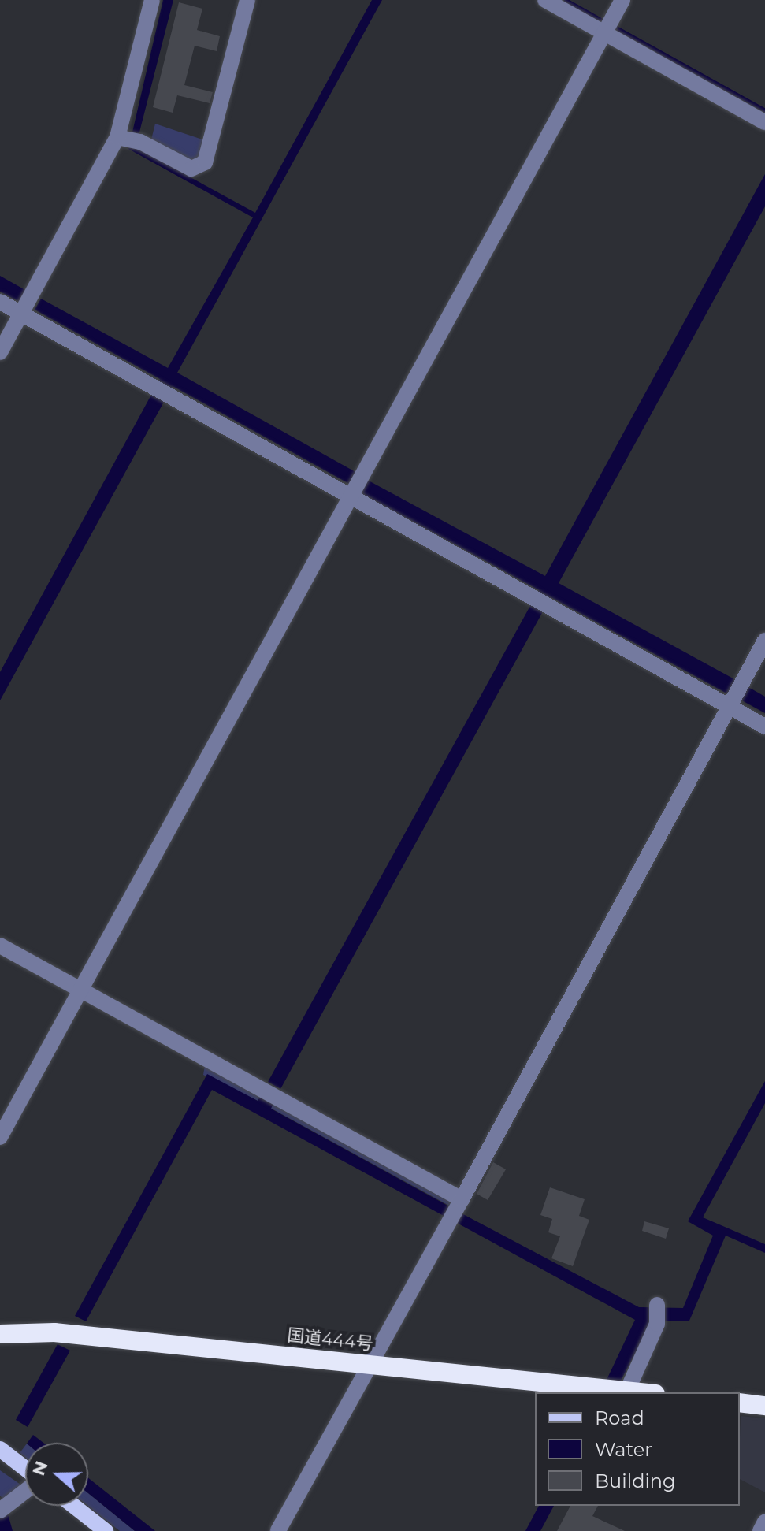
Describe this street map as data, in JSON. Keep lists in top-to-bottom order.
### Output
{
  "streets": {
    "highway": ["国道444号"]
  },
  "legend": ["Road", "Water", "Building"],
  "north": "left"
}
